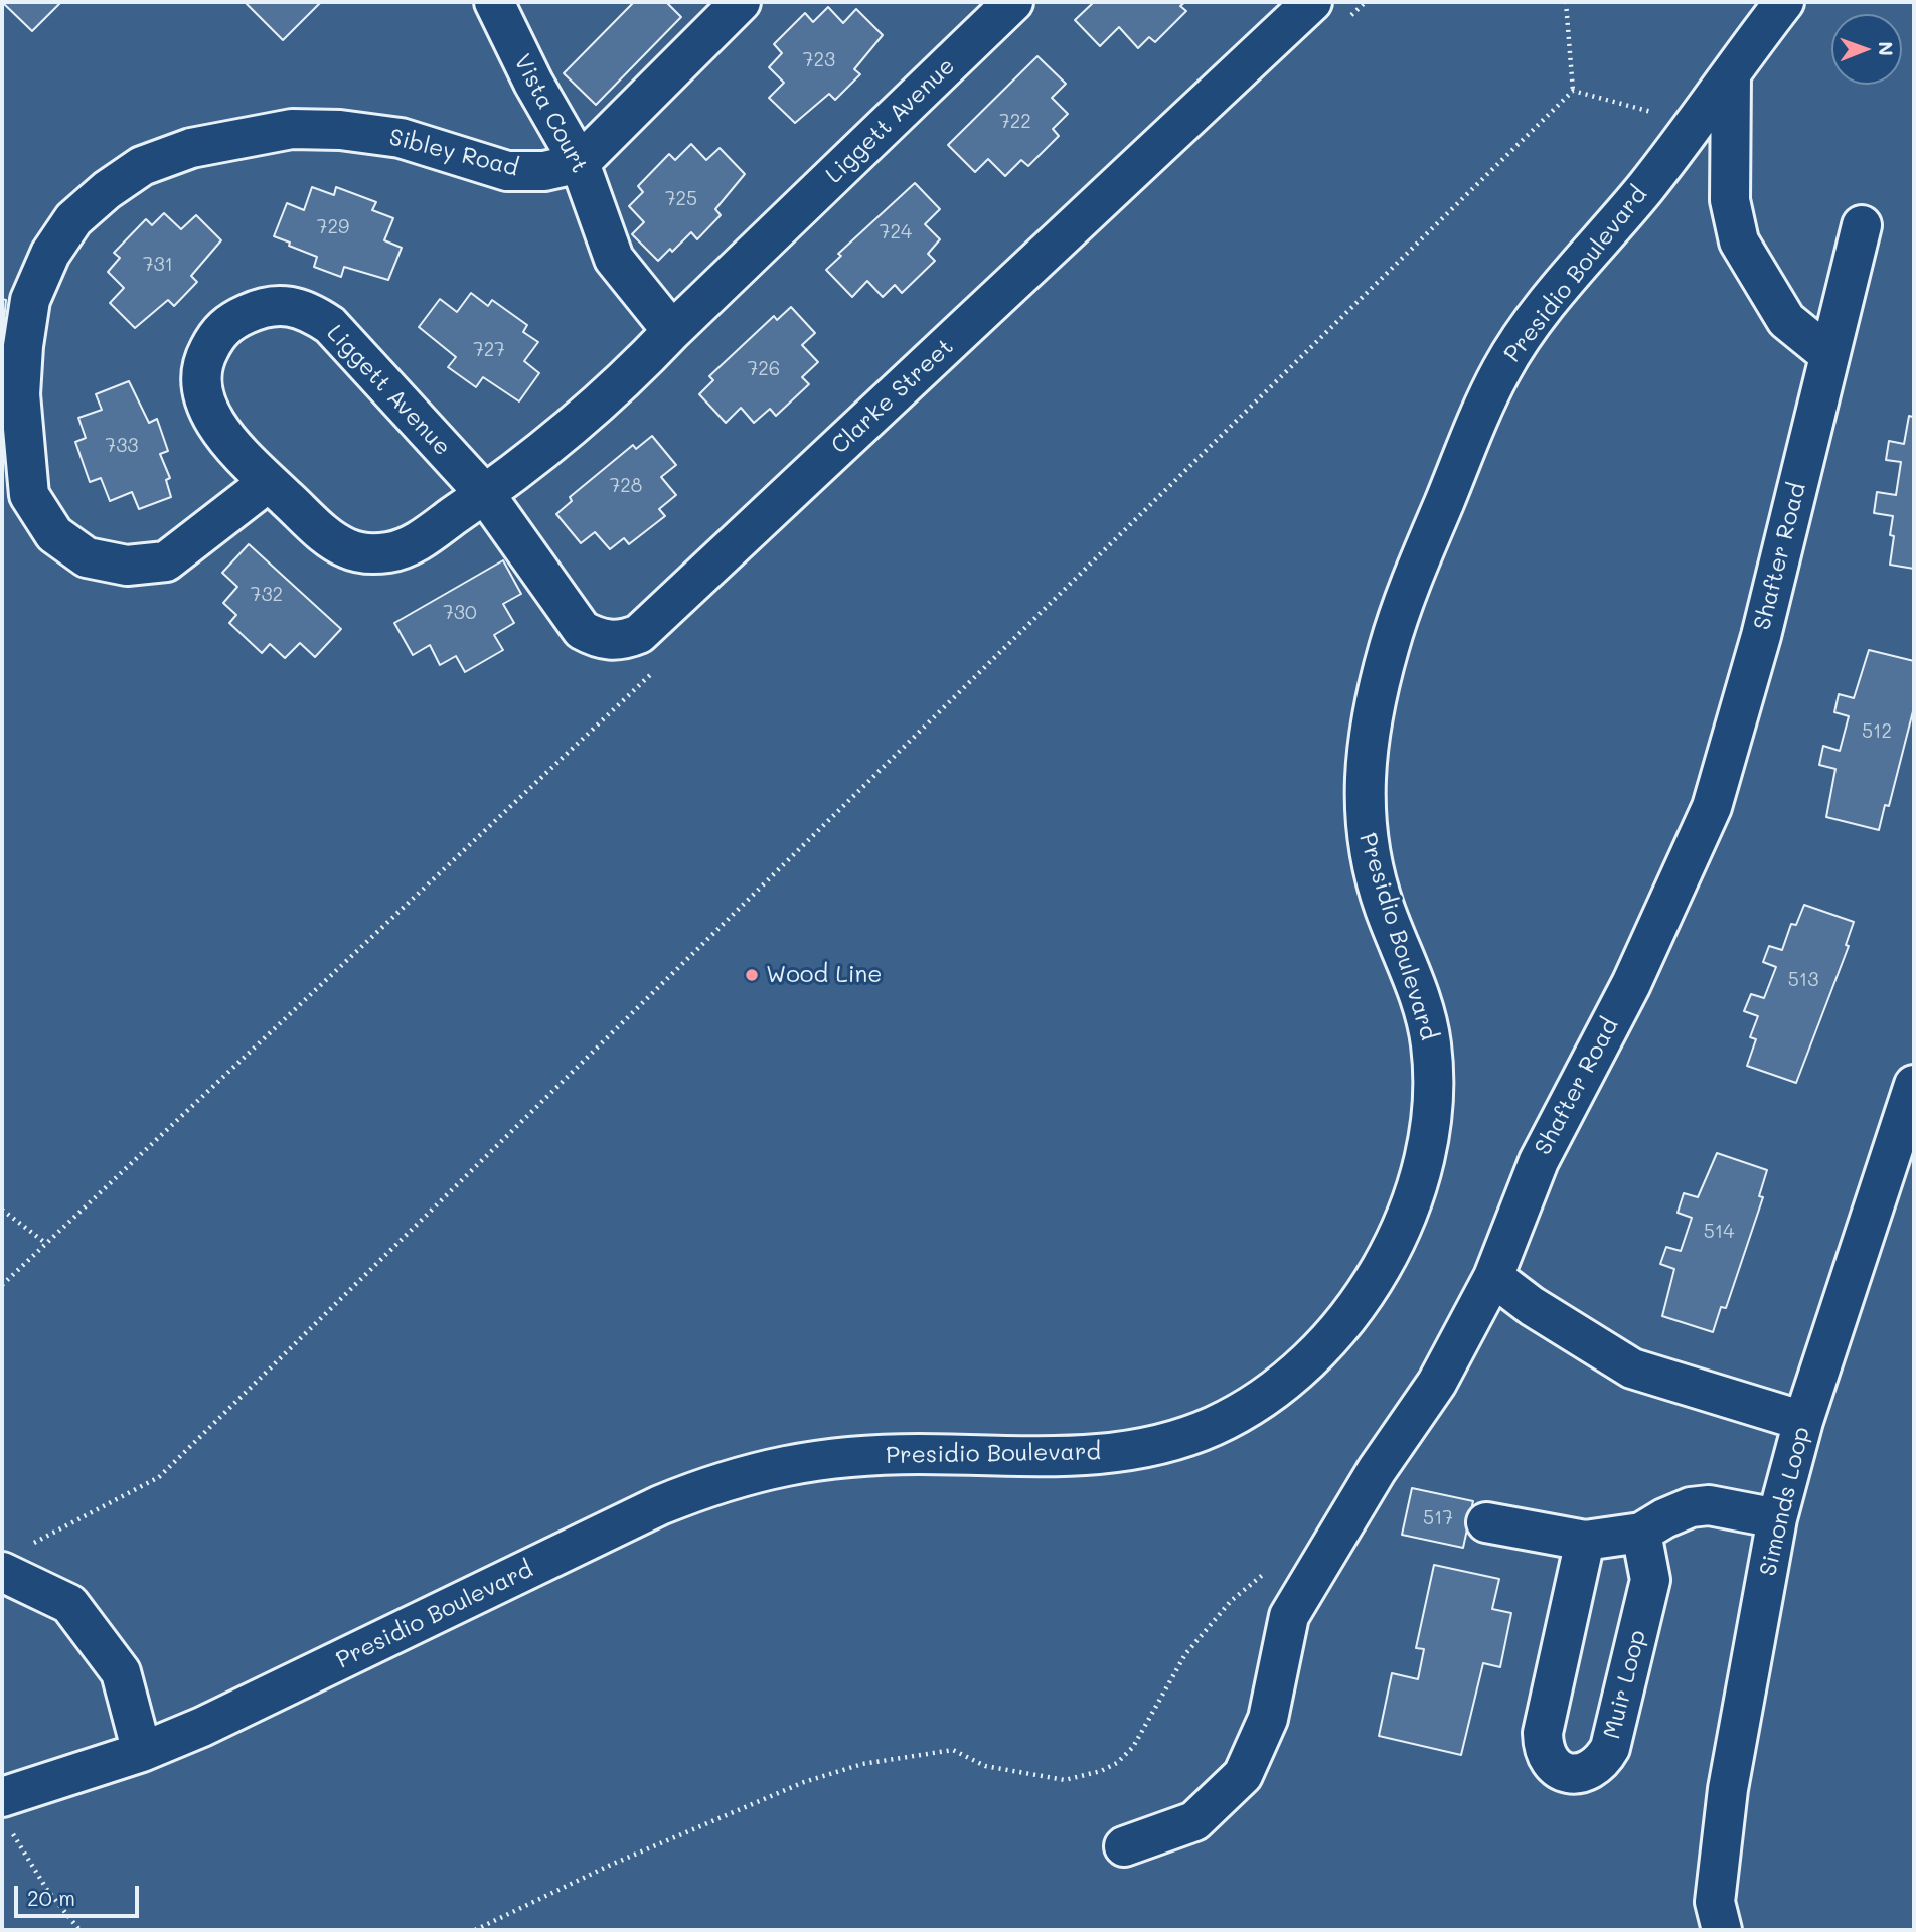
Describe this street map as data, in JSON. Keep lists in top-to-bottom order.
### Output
{
  "streets": {
    "street": [
      "Vista Court",
      "Liggett Avenue",
      "Sibley Road",
      "Presidio Boulevard",
      "Clarke Street",
      "Shafter Road",
      "Simonds Loop",
      "Muir Loop"
    ]
  },
  "crossings": [
    ["Vista Court", "Liggett Avenue"],
    ["Vista Court", "Sibley Road"],
    ["Liggett Avenue", "Sibley Road"],
    ["Liggett Avenue", "Clarke Street"]
  ],
  "places": ["Wood Line"],
  "house_numbers": [
    "723",
    "722",
    "725",
    "729",
    "724",
    "731",
    "727",
    "726",
    "733",
    "728",
    "732",
    "730",
    "512",
    "513",
    "514",
    "517"
  ],
  "scale_bar": "20 m",
  "north": "right"
}
